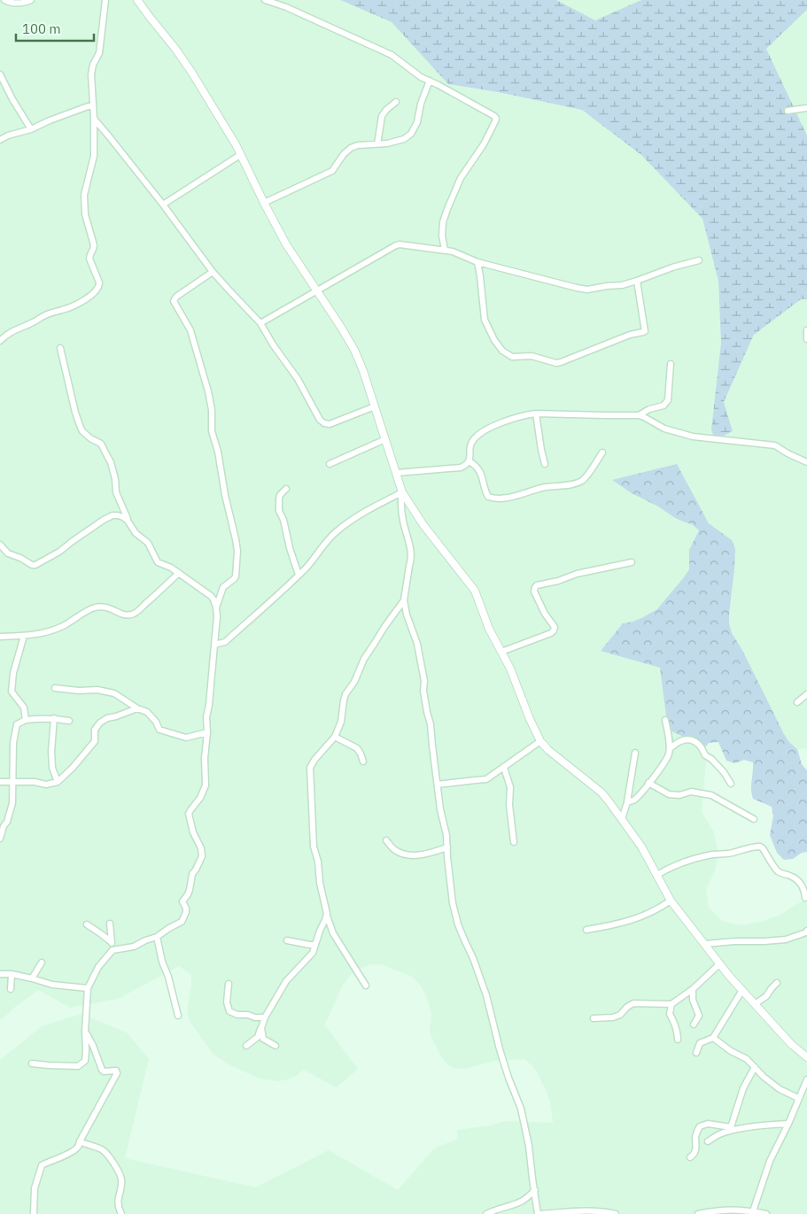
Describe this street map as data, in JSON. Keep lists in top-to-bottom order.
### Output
{
  "scale_bar": "100 m"
}
